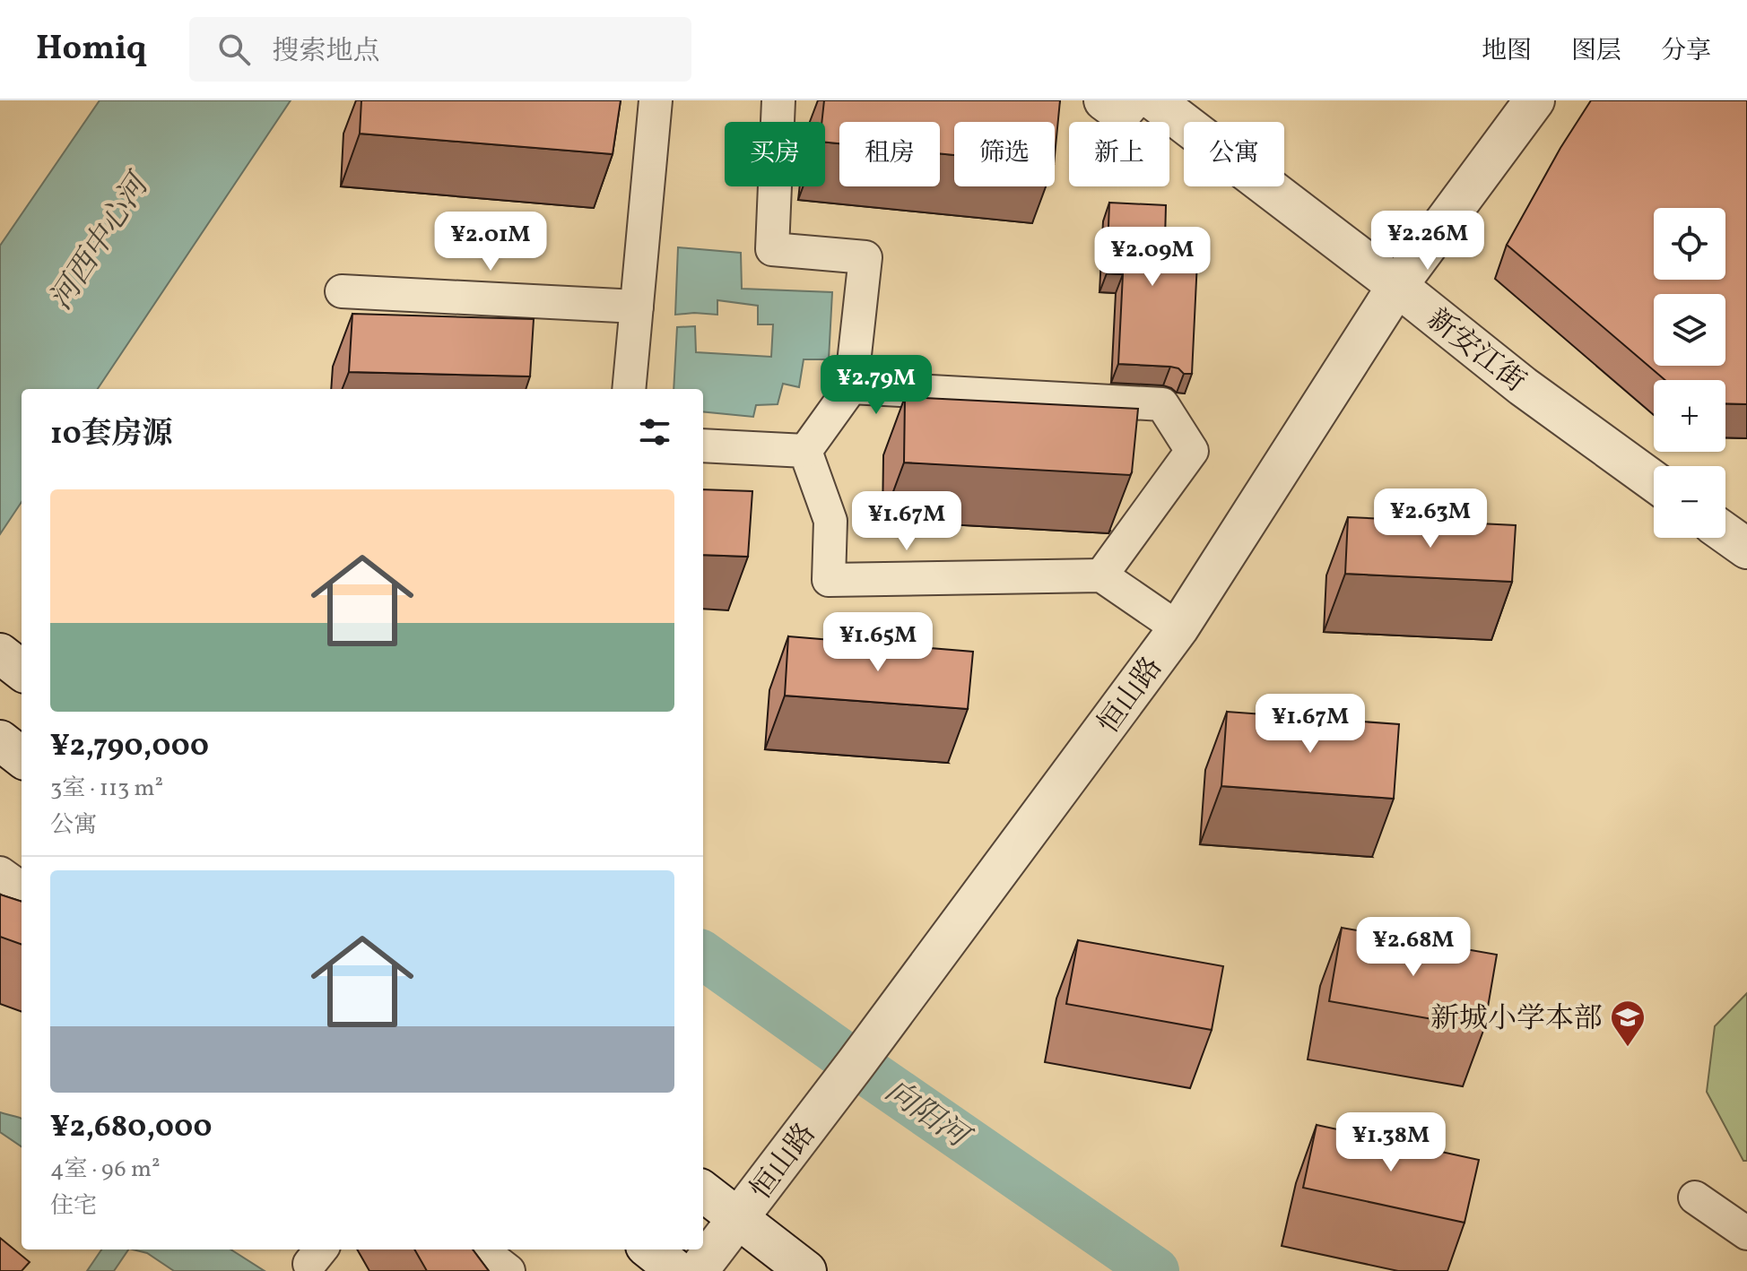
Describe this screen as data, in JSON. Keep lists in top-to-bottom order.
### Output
{
  "streets": {
    "street": ["新安江街", "恒山路"]
  },
  "crossings": [
    ["新安江街", "恒山路"]
  ],
  "water": ["河西中心河", "向阳河"],
  "places": {
    "school or university": ["新城小学本部"]
  },
  "page": {
    "header": "Homiq",
    "search": "搜索地点",
    "nav": ["地图", "图层", "分享"],
    "chip": [
      "买房",
      "租房",
      "筛选",
      "新上",
      "公寓"
    ],
    "map_buttons": ["+", "−"],
    "price": [
      "¥2.26M",
      "¥2.01M",
      "¥2.09M",
      "¥2.79M",
      "¥2.63M",
      "¥1.67M",
      "¥1.65M",
      "¥1.67M",
      "¥2.68M",
      "¥1.38M"
    ],
    "heading": "10套房源",
    "list": [
      {
        "name": "¥2,790,000",
        "note": "3室 · 113 m² · 公寓"
      },
      {
        "name": "¥2,680,000",
        "note": "4室 · 96 m² · 住宅"
      }
    ]
  }
}
